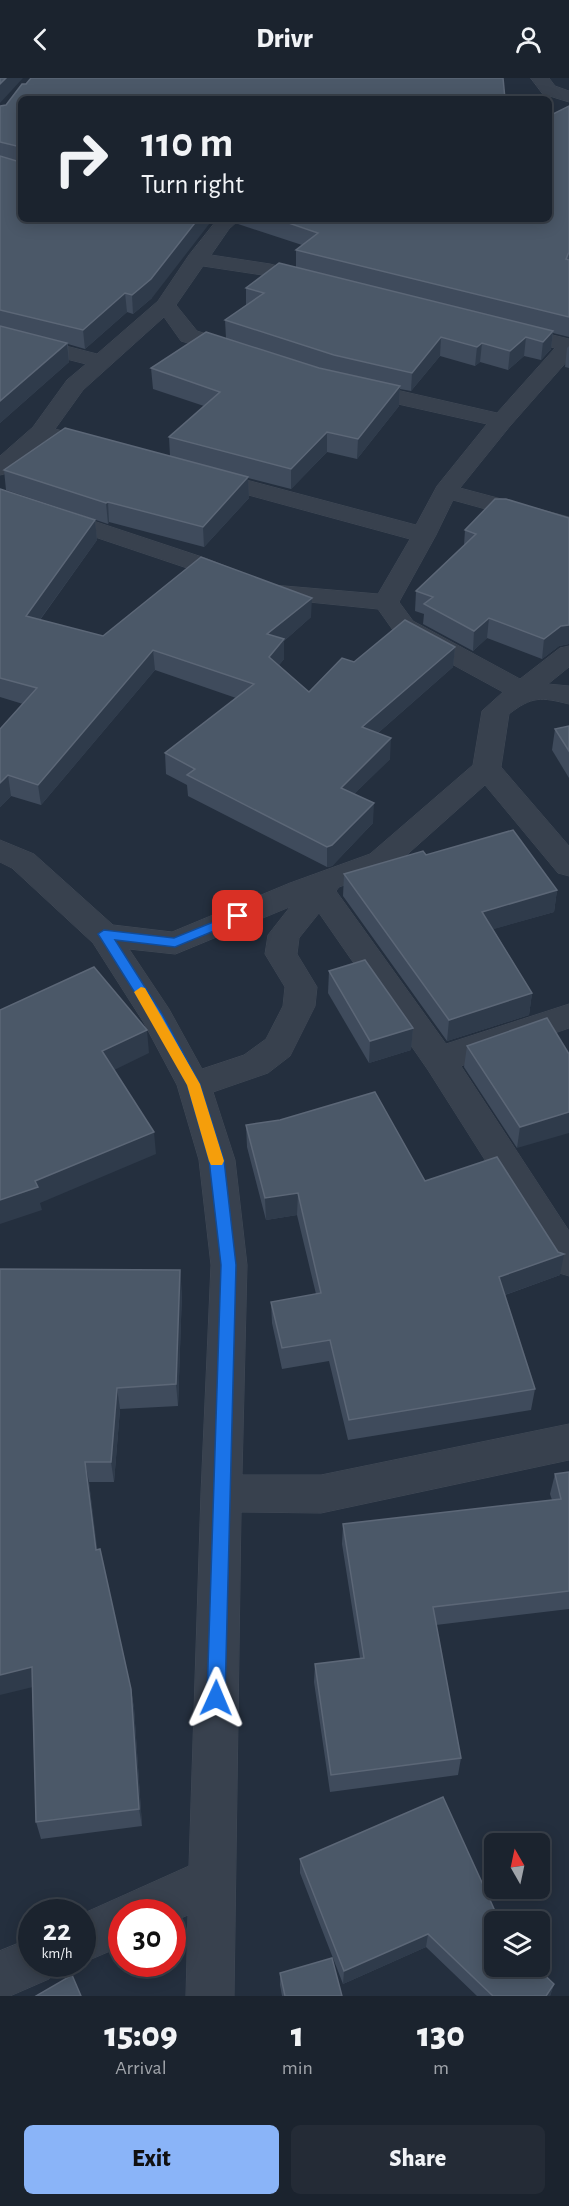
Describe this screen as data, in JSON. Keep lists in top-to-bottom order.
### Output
{
  "north": "top",
  "page": {
    "header": "Drivr",
    "turn": ["110 m", "Turn right"],
    "speed": "22 km/h",
    "limit": "30",
    "eta": [
      "15:09",
      "Arrival",
      "1",
      "min",
      "130",
      "m"
    ],
    "buttons": ["Exit", "Share"]
  }
}
